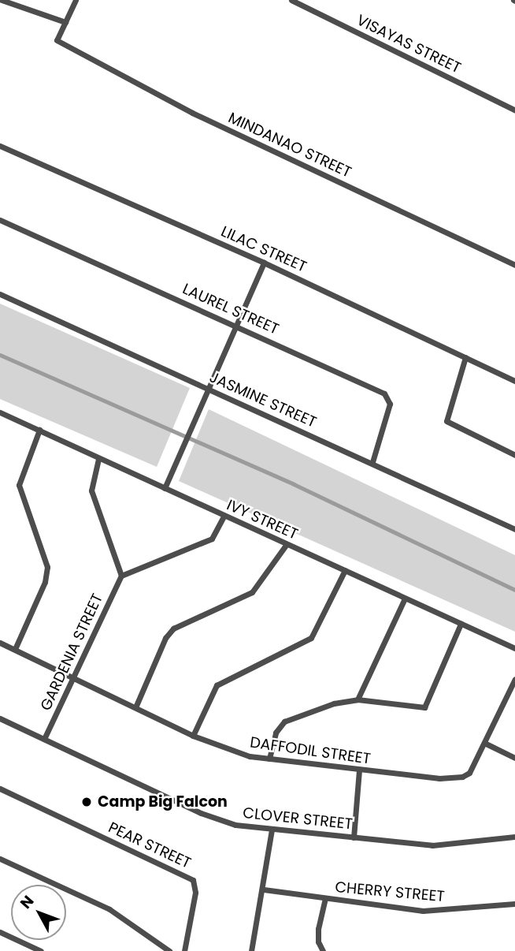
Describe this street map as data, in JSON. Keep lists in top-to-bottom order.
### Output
{
  "streets": {
    "street": [
      "VISAYAS STREET",
      "MINDANAO STREET",
      "LILAC STREET",
      "LAUREL STREET",
      "JASMINE STREET",
      "IVY STREET",
      "GARDENIA STREET",
      "DAFFODIL STREET",
      "CLOVER STREET",
      "PEAR STREET",
      "CHERRY STREET"
    ]
  },
  "crossings": [
    ["LAUREL STREET", "JASMINE STREET"],
    ["GARDENIA STREET", "DAFFODIL STREET"],
    ["GARDENIA STREET", "CLOVER STREET"]
  ],
  "places": ["Camp Big Falcon"],
  "north": "top left"
}
